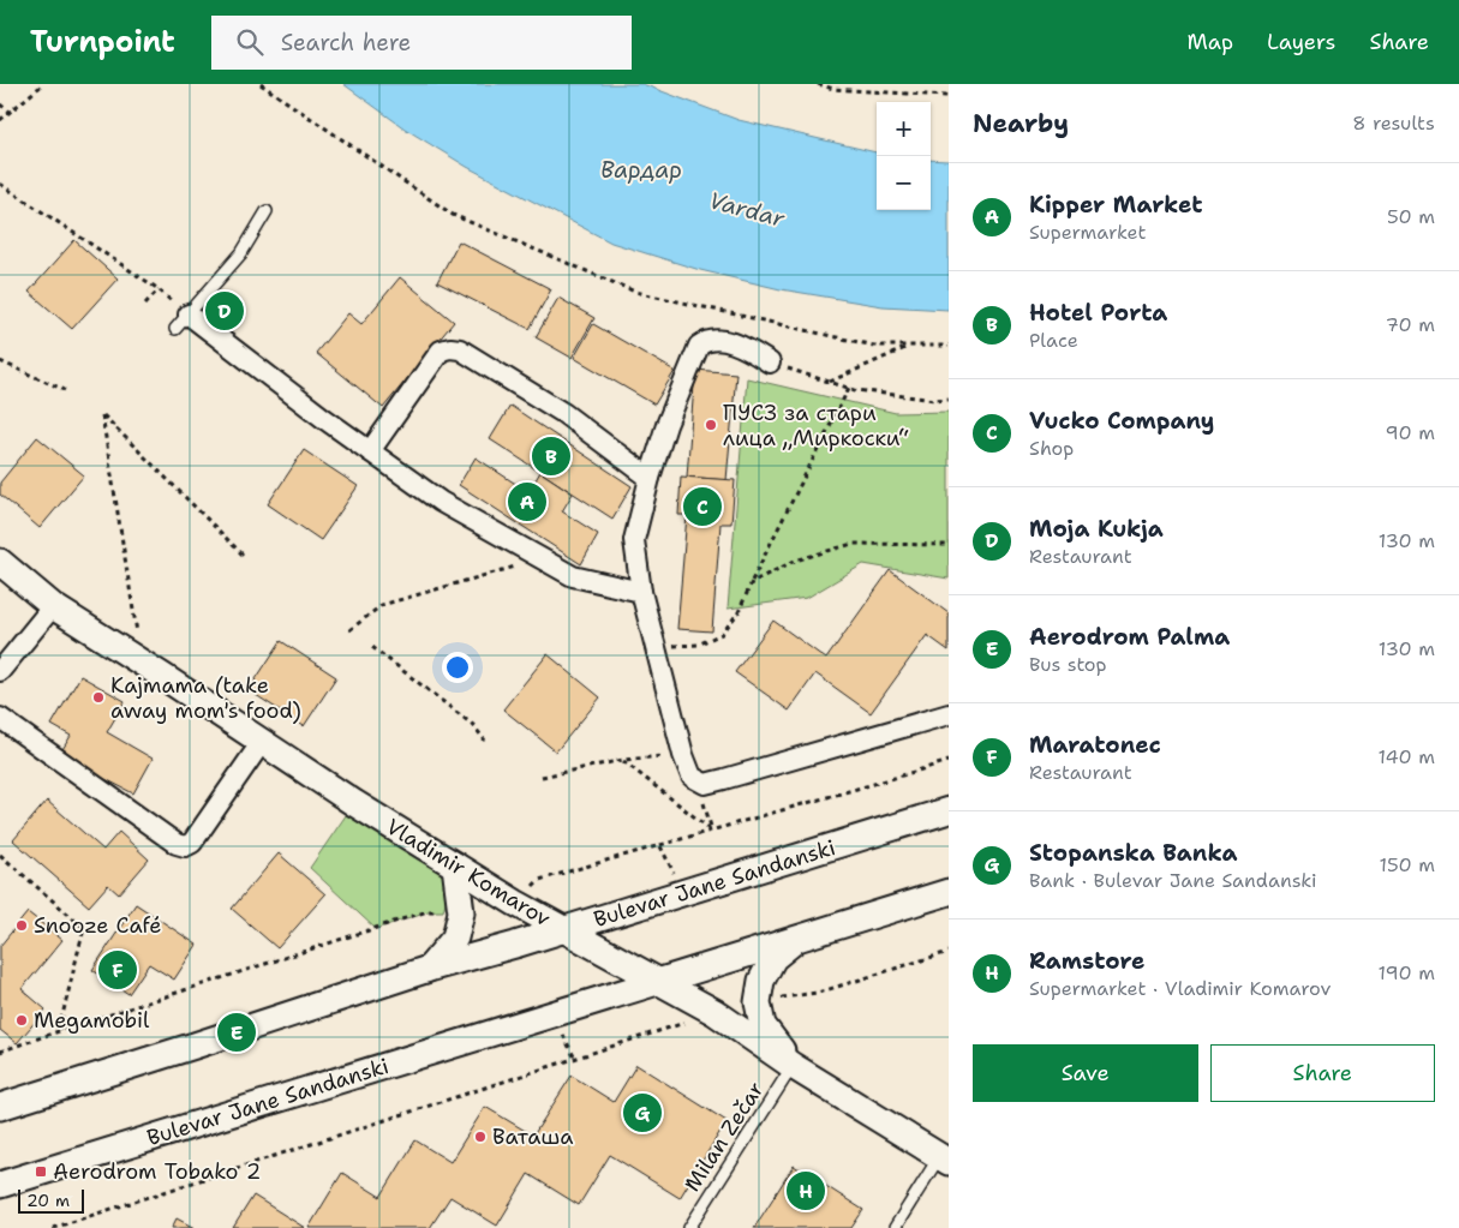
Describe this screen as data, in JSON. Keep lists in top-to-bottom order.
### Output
{
  "streets": {
    "street": ["Vladimir Komarov", "Bulevar Jane Sandanski"],
    "lane": ["Milan Zečar"]
  },
  "crossings": [
    ["Vladimir Komarov", "Bulevar Jane Sandanski"],
    ["Vladimir Komarov", "Milan Zečar"]
  ],
  "water": ["Вардар", "Vardar"],
  "places": {
    "other": [
      "ПУСЗ за стари лица „Миркоски“",
      "Kajmama (take away mom's food)",
      "Snooze Café",
      "Megamobil",
      "Ваташа"
    ],
    "transit": ["Aerodrom Tobako 2"]
  },
  "scale_bar": "20 m",
  "page": {
    "header": "Turnpoint",
    "search": "Search here",
    "nav": ["Map", "Layers", "Share"],
    "heading": ["Nearby", "8 results"],
    "map_buttons": ["+", "−"],
    "list": [
      {
        "mark": "A",
        "name": "Kipper Market",
        "note": "Supermarket",
        "value": "50 m"
      },
      {
        "mark": "B",
        "name": "Hotel Porta",
        "note": "Place",
        "value": "70 m"
      },
      {
        "mark": "C",
        "name": "Vucko Company",
        "note": "Shop",
        "value": "90 m"
      },
      {
        "mark": "D",
        "name": "Moja Kukja",
        "note": "Restaurant",
        "value": "130 m"
      },
      {
        "mark": "E",
        "name": "Aerodrom Palma",
        "note": "Bus stop",
        "value": "130 m"
      },
      {
        "mark": "F",
        "name": "Maratonec",
        "note": "Restaurant",
        "value": "140 m"
      },
      {
        "mark": "G",
        "name": "Stopanska Banka",
        "note": "Bank · Bulevar Jane Sandanski",
        "value": "150 m"
      },
      {
        "mark": "H",
        "name": "Ramstore",
        "note": "Supermarket · Vladimir Komarov",
        "value": "190 m"
      }
    ],
    "pins": [
      "D",
      "B",
      "A",
      "C",
      "F",
      "E",
      "G",
      "H"
    ],
    "buttons": ["Save", "Share"],
    "scale": "20 m"
  }
}
